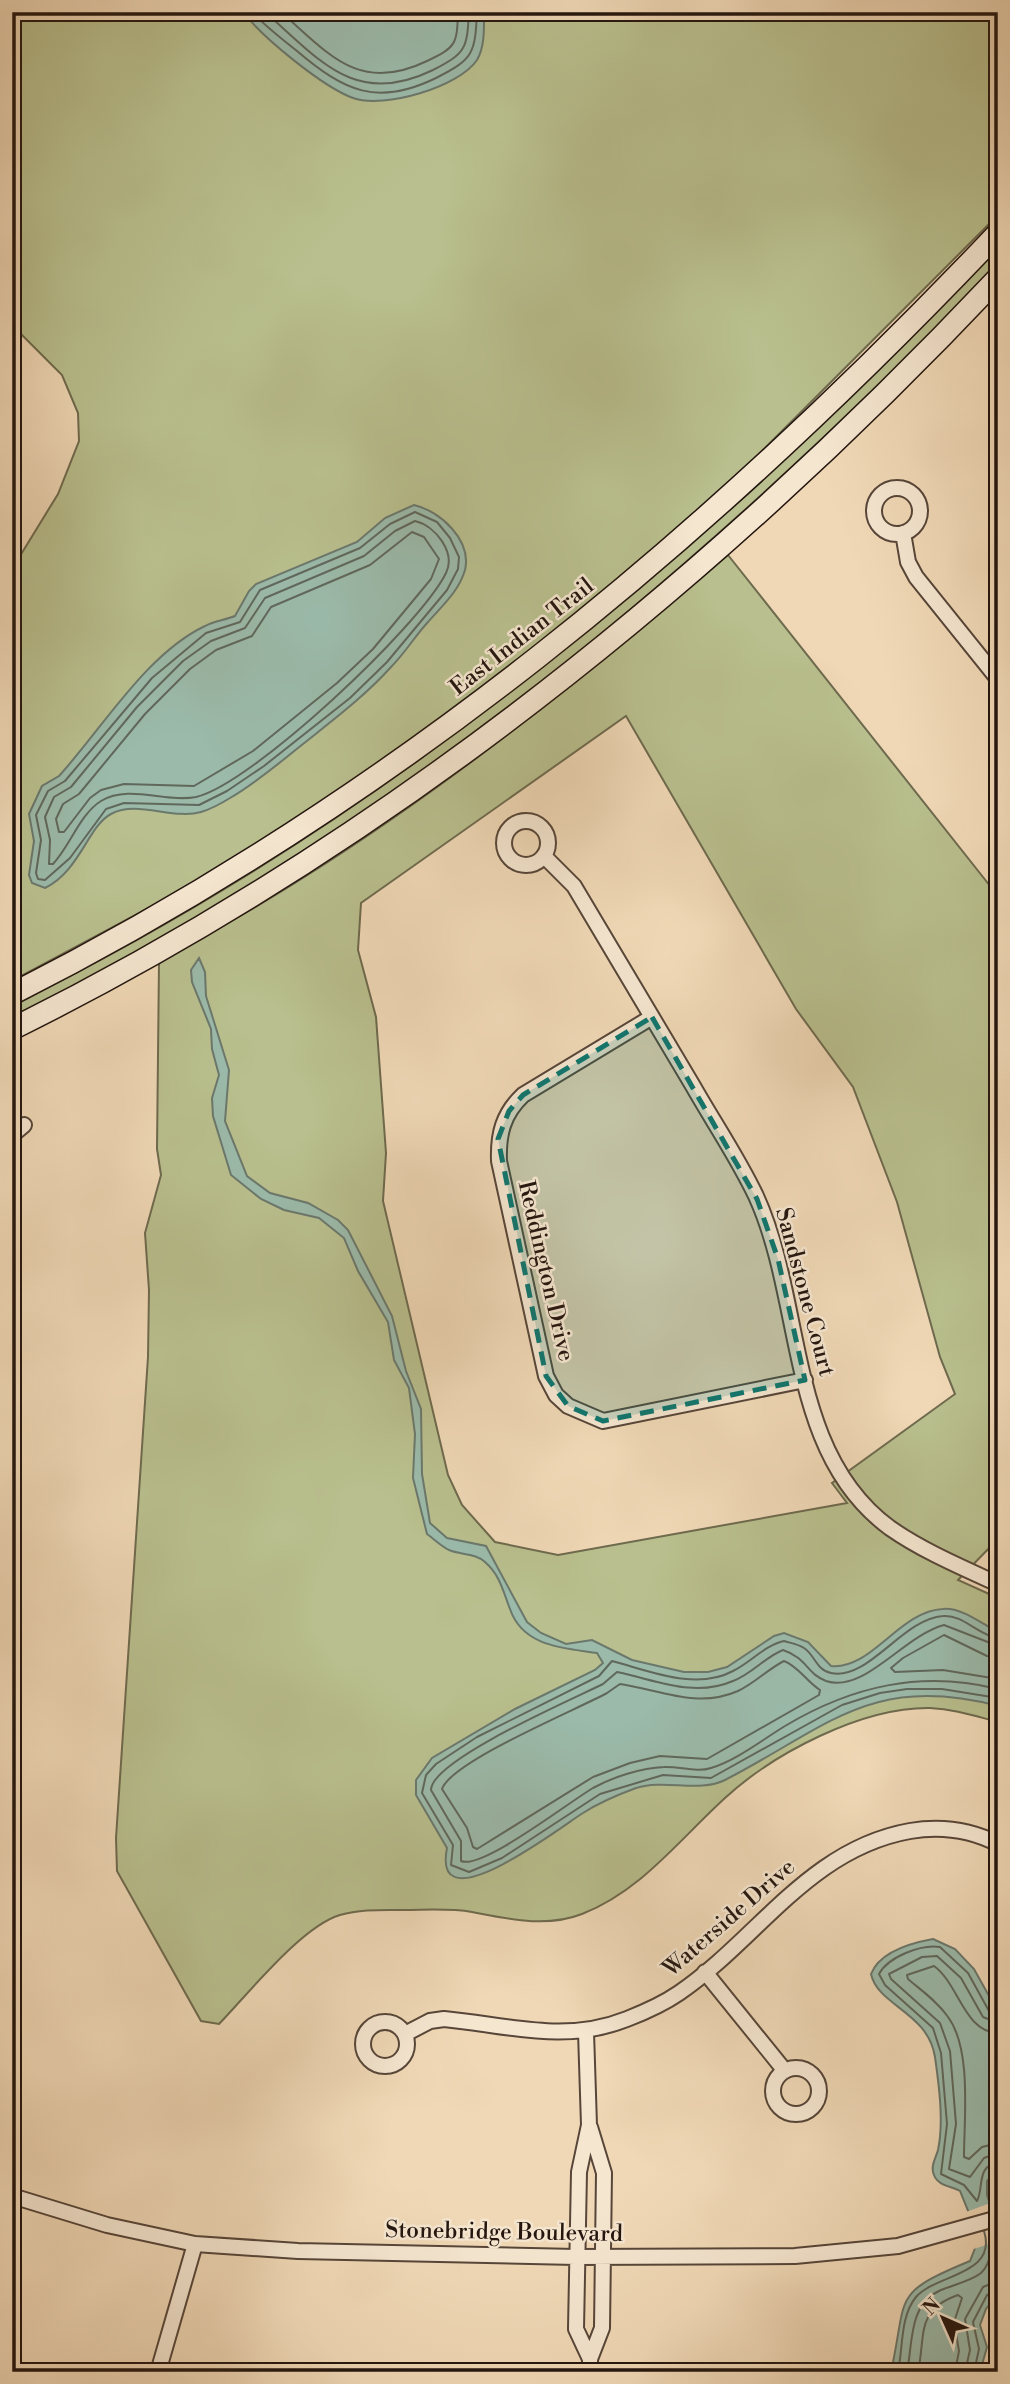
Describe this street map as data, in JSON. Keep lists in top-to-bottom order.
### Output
{
  "streets": {
    "main road": ["East Indian Trail"],
    "street": [
      "Reddington Drive",
      "Sandstone Court",
      "Waterside Drive",
      "Stonebridge Boulevard"
    ]
  },
  "crossings": [
    ["Reddington Drive", "Sandstone Court"]
  ],
  "north": "top left"
}
